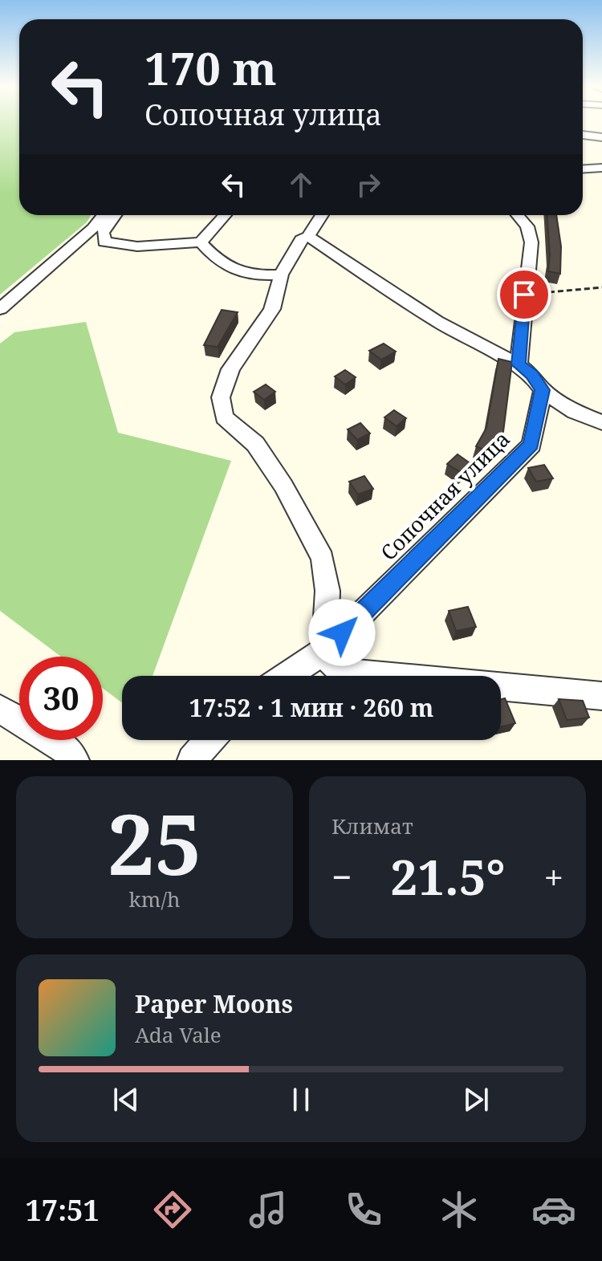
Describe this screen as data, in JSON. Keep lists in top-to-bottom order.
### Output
{
  "streets": {
    "street": ["Сопочная улица"]
  },
  "page": {
    "turn": ["170 m", "Сопочная улица"],
    "limit": "30",
    "trip": "17:52 · 1 мин · 260 m",
    "tile": [
      ["25", "km/h"],
      "Климат"
    ],
    "heat": ["−", "21.5°", "+"],
    "song": ["Paper Moons", "Ada Vale"],
    "tabs": "17:51"
  }
}
